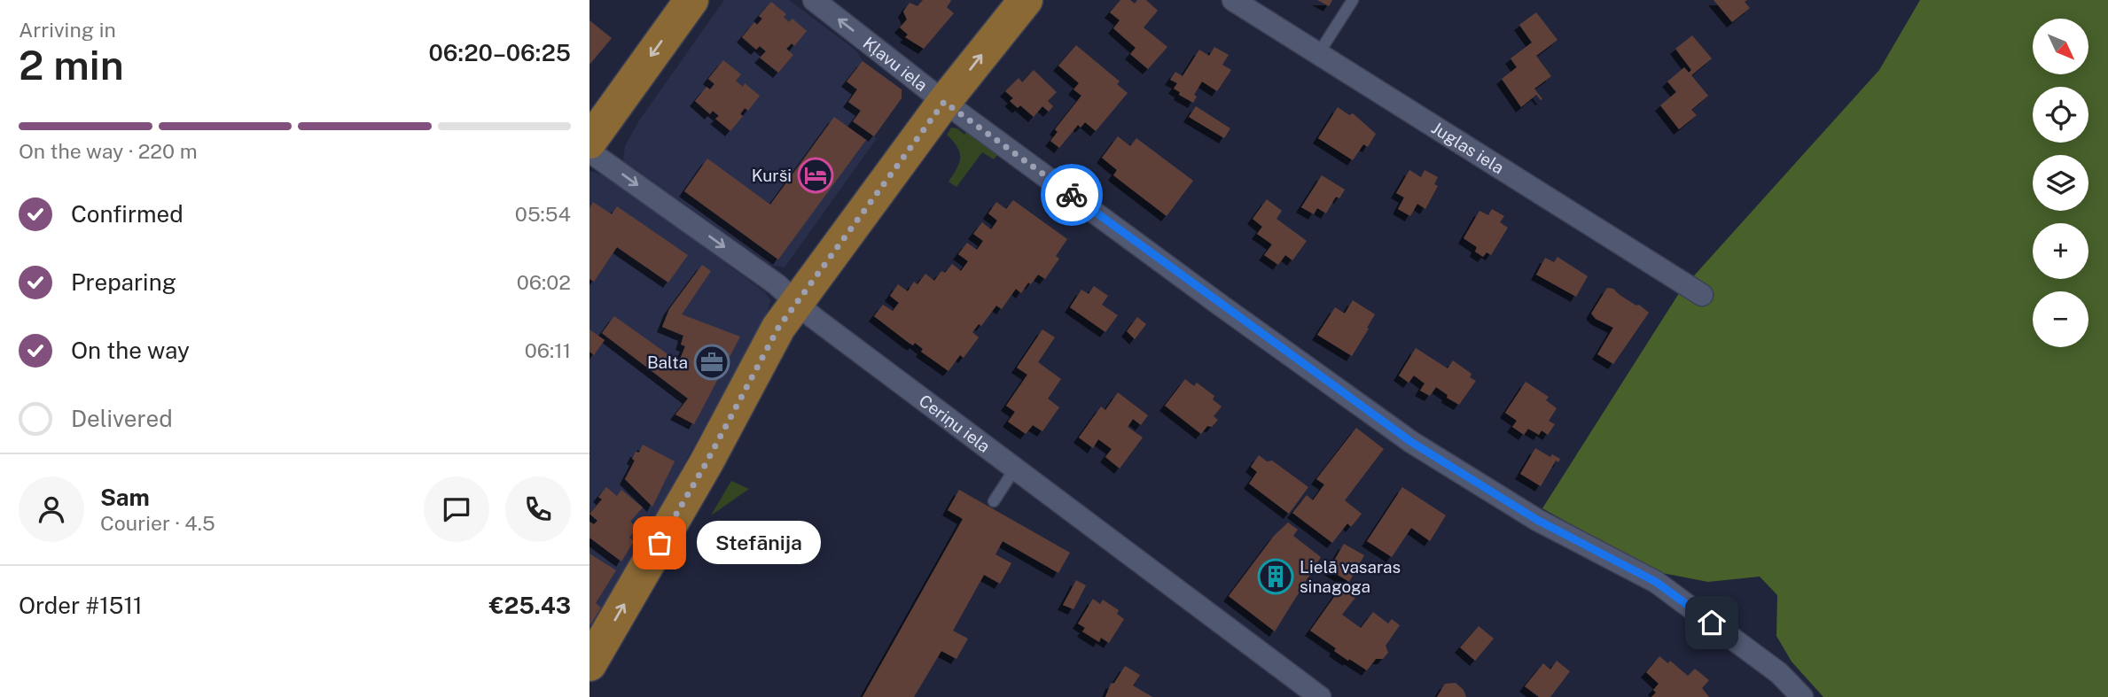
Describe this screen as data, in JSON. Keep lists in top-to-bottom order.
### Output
{
  "streets": {
    "street": ["Kļavu iela", "Juglas iela", "Ceriņu iela"]
  },
  "places": {
    "hotel": ["Kurši"],
    "office": ["Balta"],
    "other": ["Stefānija"],
    "building": ["Lielā vasaras sinagoga"]
  },
  "north": "bottom right",
  "page": {
    "heading": ["2 min", "Arriving in", "06:20–06:25"],
    "panel": [
      "Sam",
      "Courier · 4.5",
      "Order #1511",
      "€25.43"
    ],
    "map_buttons": ["+", "−"],
    "bar": "On the way · 220 m",
    "list": [
      ["Confirmed", "05:54"],
      ["Preparing", "06:02"],
      ["On the way", "06:11"],
      "Delivered"
    ],
    "bubble": "Stefānija"
  }
}
